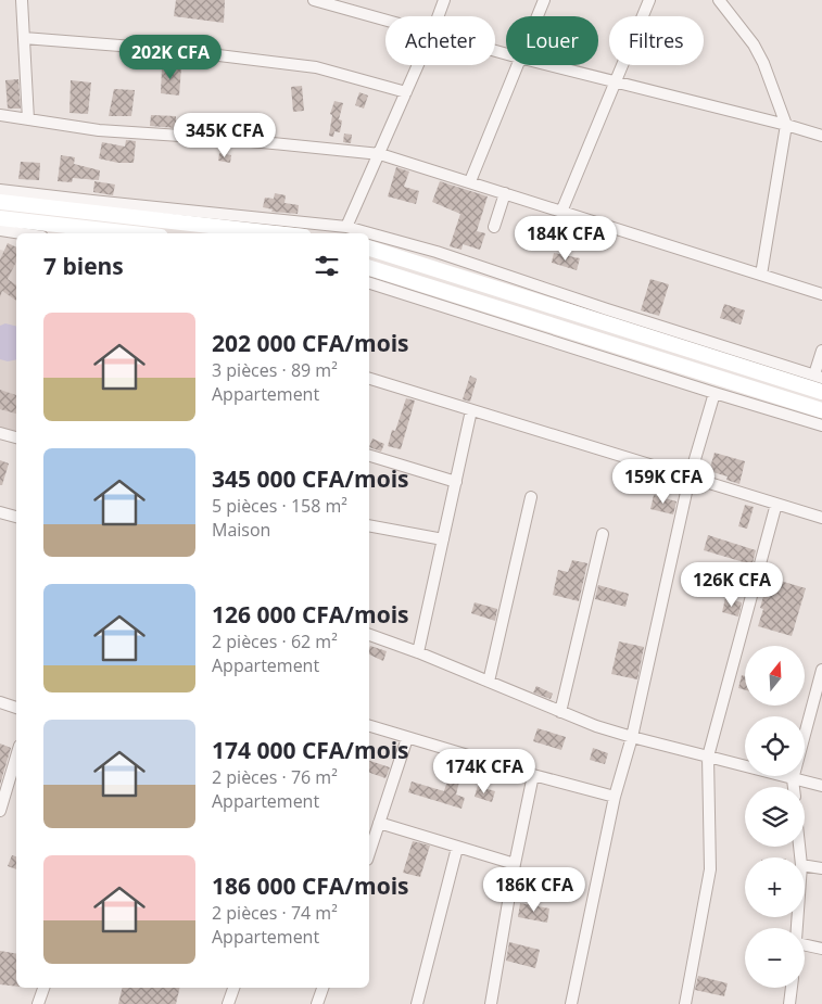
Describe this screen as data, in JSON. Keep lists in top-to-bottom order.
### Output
{
  "north": "top",
  "page": {
    "chip": ["Acheter", "Louer", "Filtres"],
    "price": [
      "202K CFA",
      "345K CFA",
      "184K CFA",
      "159K CFA",
      "126K CFA",
      "174K CFA",
      "186K CFA"
    ],
    "heading": "7 biens",
    "list": [
      {
        "name": "202 000 CFA/mois",
        "note": "3 pièces · 89 m² · Appartement"
      },
      {
        "name": "345 000 CFA/mois",
        "note": "5 pièces · 158 m² · Maison"
      },
      {
        "name": "126 000 CFA/mois",
        "note": "2 pièces · 62 m² · Appartement"
      },
      {
        "name": "174 000 CFA/mois",
        "note": "2 pièces · 76 m² · Appartement"
      },
      {
        "name": "186 000 CFA/mois",
        "note": "2 pièces · 74 m² · Appartement"
      }
    ],
    "map_buttons": ["+", "−"]
  }
}
